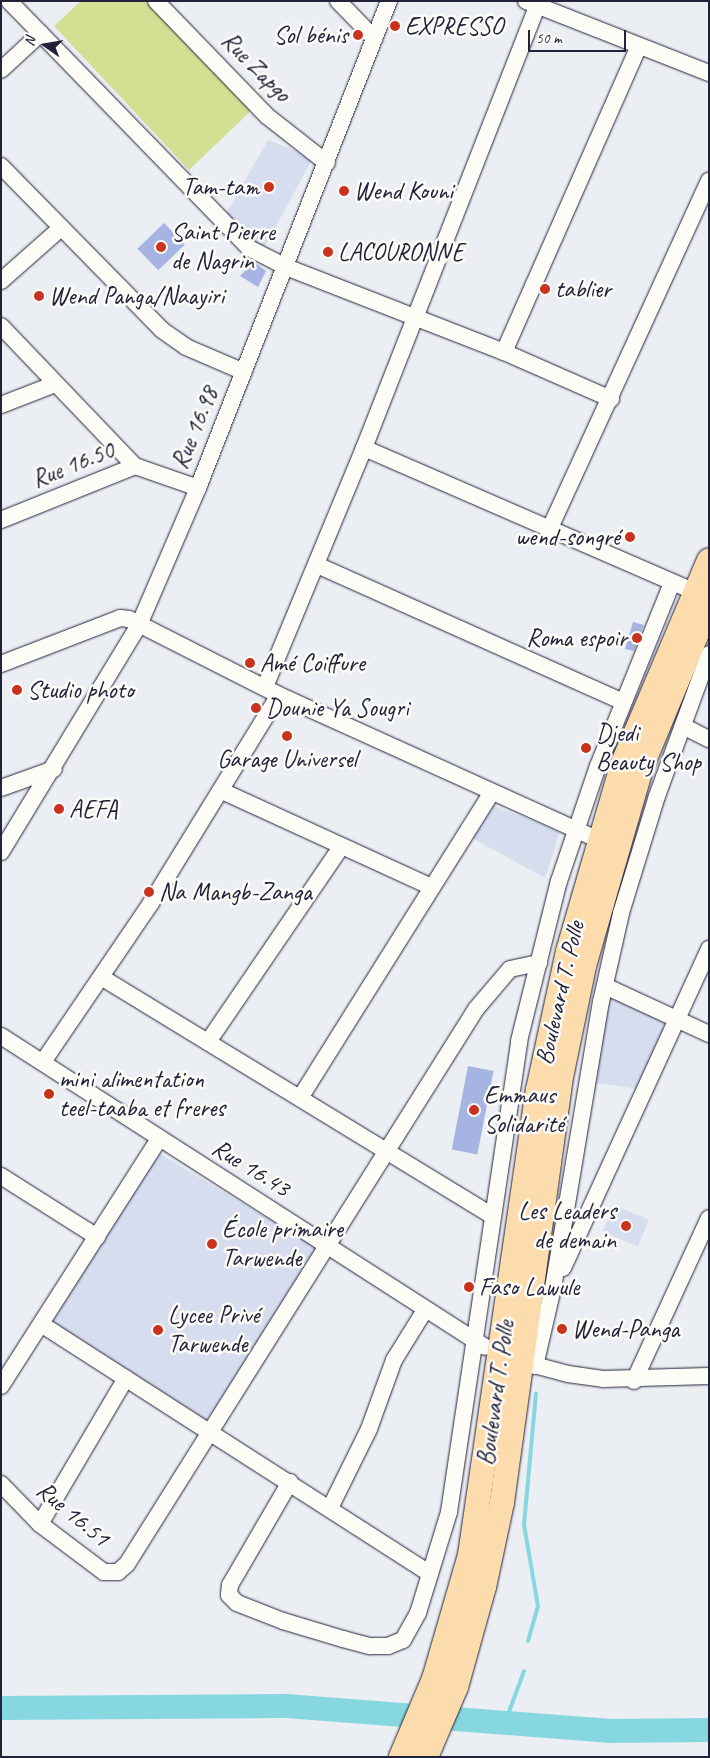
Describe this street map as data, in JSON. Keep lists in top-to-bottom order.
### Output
{
  "streets": {
    "highway": ["Boulevard T. Polle"],
    "street": [
      "Rue Zapgo",
      "Rue 16.98",
      "Rue 16.50",
      "Rue 16.43",
      "Rue 16.51"
    ]
  },
  "crossings": [
    ["Rue Zapgo", "Rue 16.98"],
    ["Boulevard T. Polle", "Rue 16.43"]
  ],
  "places": [
    "EXPRESSO",
    "Sol bénis",
    "Tam-tam",
    "Wend Kouni",
    "Saint Pierre de Nagrin",
    "LACOURONNE",
    "tablier",
    "Wend Panga/Naayiri",
    "wend-songré",
    "Roma espoir",
    "Amé Coiffure",
    "Studio photo",
    "Dounie Ya Sougri",
    "Garage Universel",
    "Djedi Beauty Shop",
    "AEFA",
    "Na Mangb-Zanga",
    "mini alimentation teel-taaba et freres",
    "Emmaus Solidarité",
    "Les Leaders de demain",
    "École primaire Tarwende",
    "Faso Lawule",
    "Wend-Panga",
    "Lycee Privé Tarwende"
  ],
  "scale_bar": "50 m",
  "north": "left"
}
